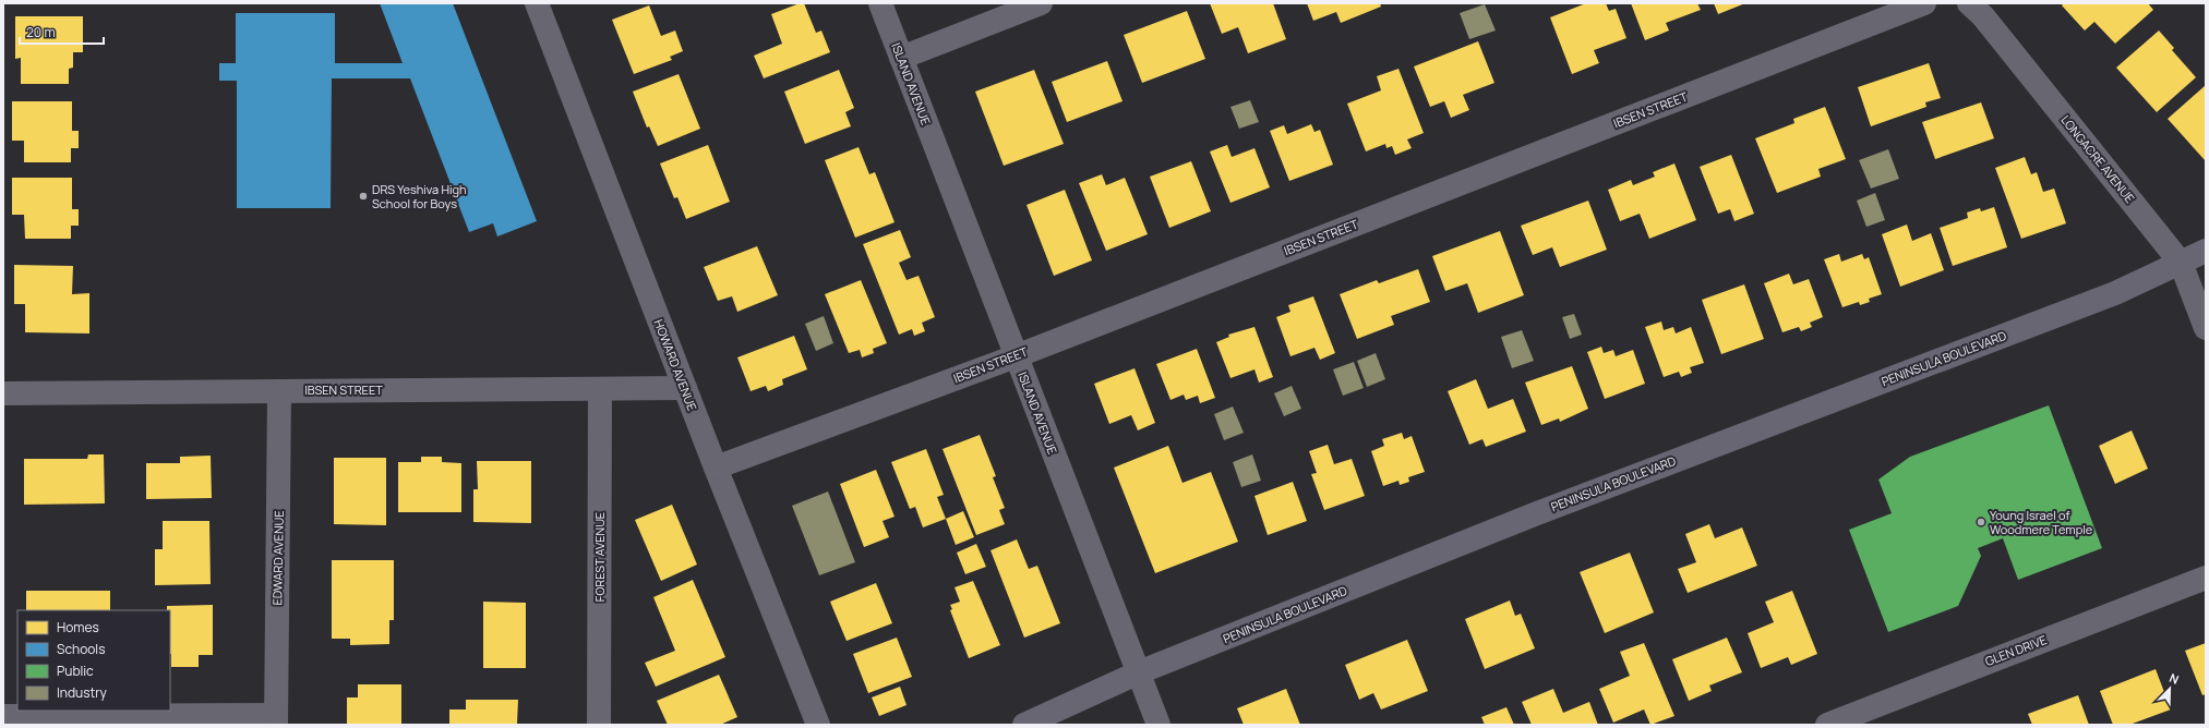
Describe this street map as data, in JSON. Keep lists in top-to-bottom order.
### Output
{
  "streets": {
    "main road": ["PENINSULA BOULEVARD"],
    "street": [
      "ISLAND AVENUE",
      "IBSEN STREET",
      "LONGACRE AVENUE",
      "HOWARD AVENUE",
      "FOREST AVENUE",
      "EDWARD AVENUE",
      "GLEN DRIVE"
    ]
  },
  "crossings": [
    ["ISLAND AVENUE", "IBSEN STREET"],
    ["ISLAND AVENUE", "PENINSULA BOULEVARD"],
    ["IBSEN STREET", "HOWARD AVENUE"],
    ["IBSEN STREET", "FOREST AVENUE"],
    ["IBSEN STREET", "EDWARD AVENUE"],
    ["LONGACRE AVENUE", "PENINSULA BOULEVARD"]
  ],
  "places": ["DRS Yeshiva High School for Boys", "Young Israel of Woodmere Temple"],
  "legend": [
    "Homes",
    "Schools",
    "Public",
    "Industry"
  ],
  "scale_bar": "20 m",
  "north": "top right"
}
